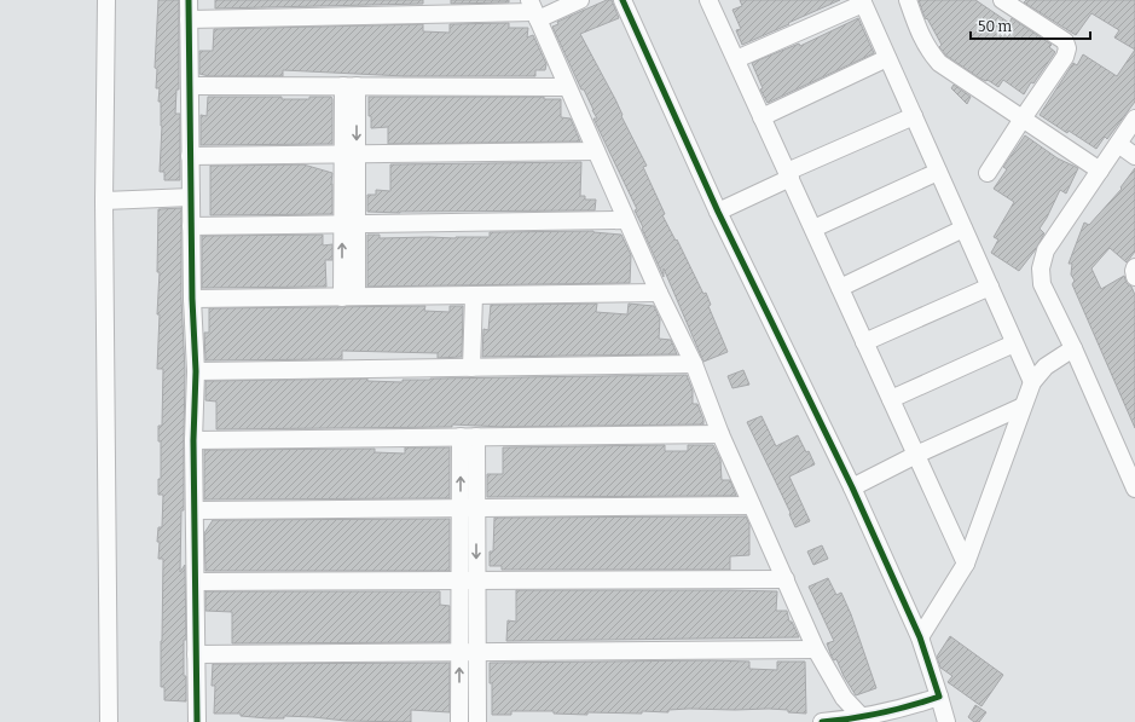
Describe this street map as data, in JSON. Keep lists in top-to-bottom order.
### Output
{
  "scale_bar": "50 m"
}
